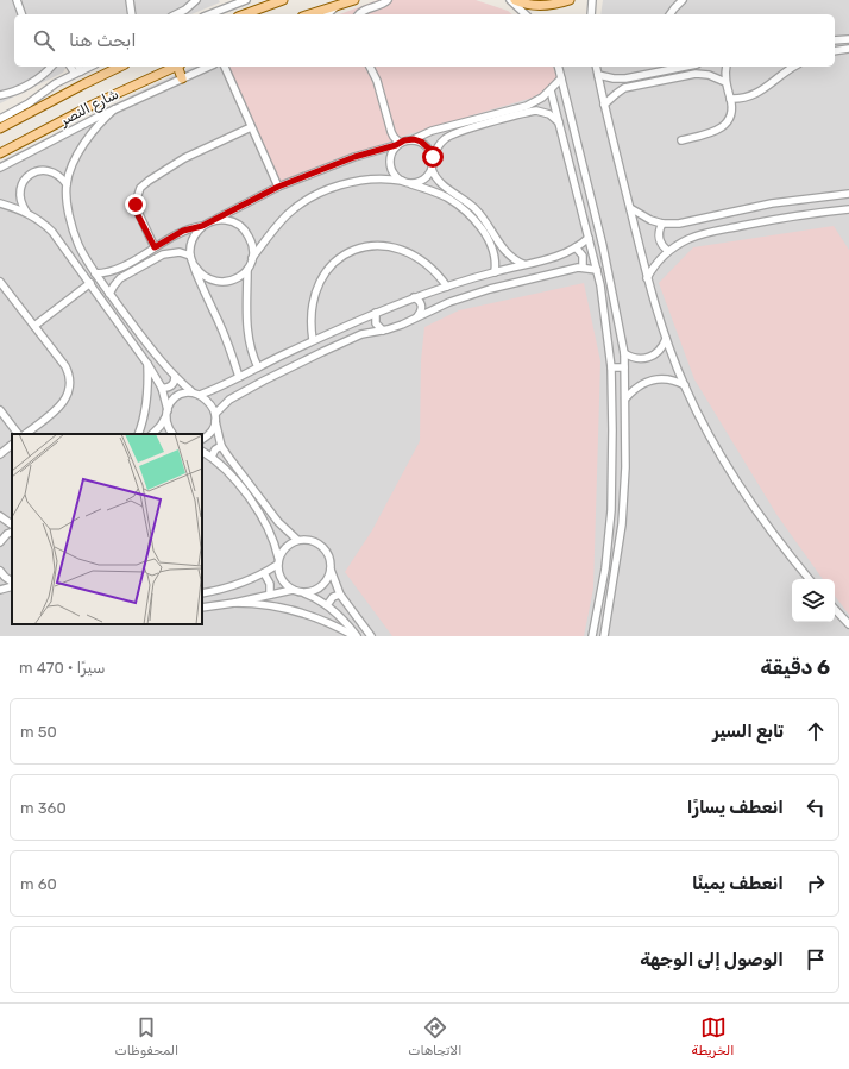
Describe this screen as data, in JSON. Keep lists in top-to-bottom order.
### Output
{
  "streets": {
    "main road": ["شارع النصر"]
  },
  "page": {
    "search": "ابحث هنا",
    "heading": ["6 دقيقة", "سيرًا · 470 m"],
    "list": [
      ["تابع السير", "50 m"],
      ["انعطف يسارًا", "360 m"],
      ["انعطف يمينًا", "60 m"],
      "الوصول إلى الوجهة"
    ],
    "nav": ["الخريطة", "الاتجاهات", "المحفوظات"]
  }
}
